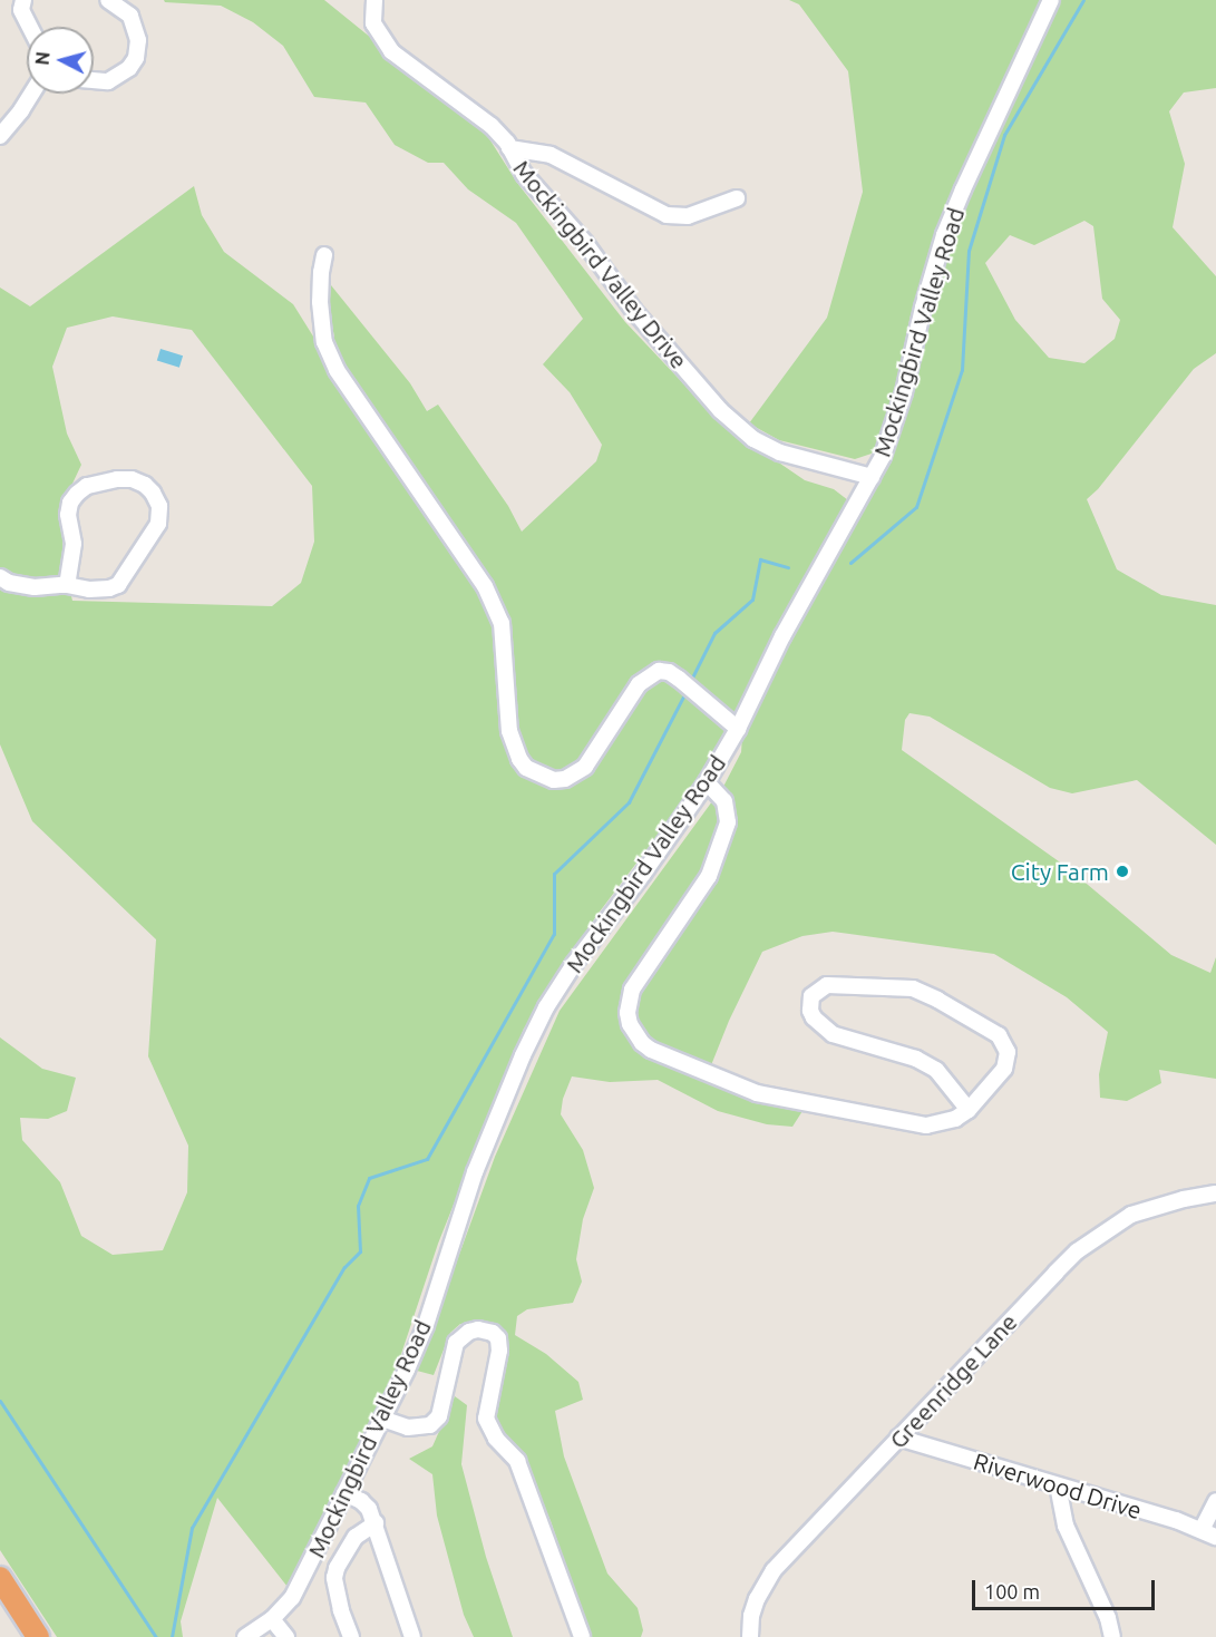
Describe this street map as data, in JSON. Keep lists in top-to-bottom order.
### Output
{
  "streets": {
    "street": [
      "Mockingbird Valley Drive",
      "Mockingbird Valley Road",
      "Greenridge Lane",
      "Riverwood Drive"
    ]
  },
  "crossings": [
    ["Mockingbird Valley Drive", "Mockingbird Valley Road"],
    ["Greenridge Lane", "Riverwood Drive"]
  ],
  "places": ["City Farm"],
  "scale_bar": "100 m",
  "north": "left"
}
